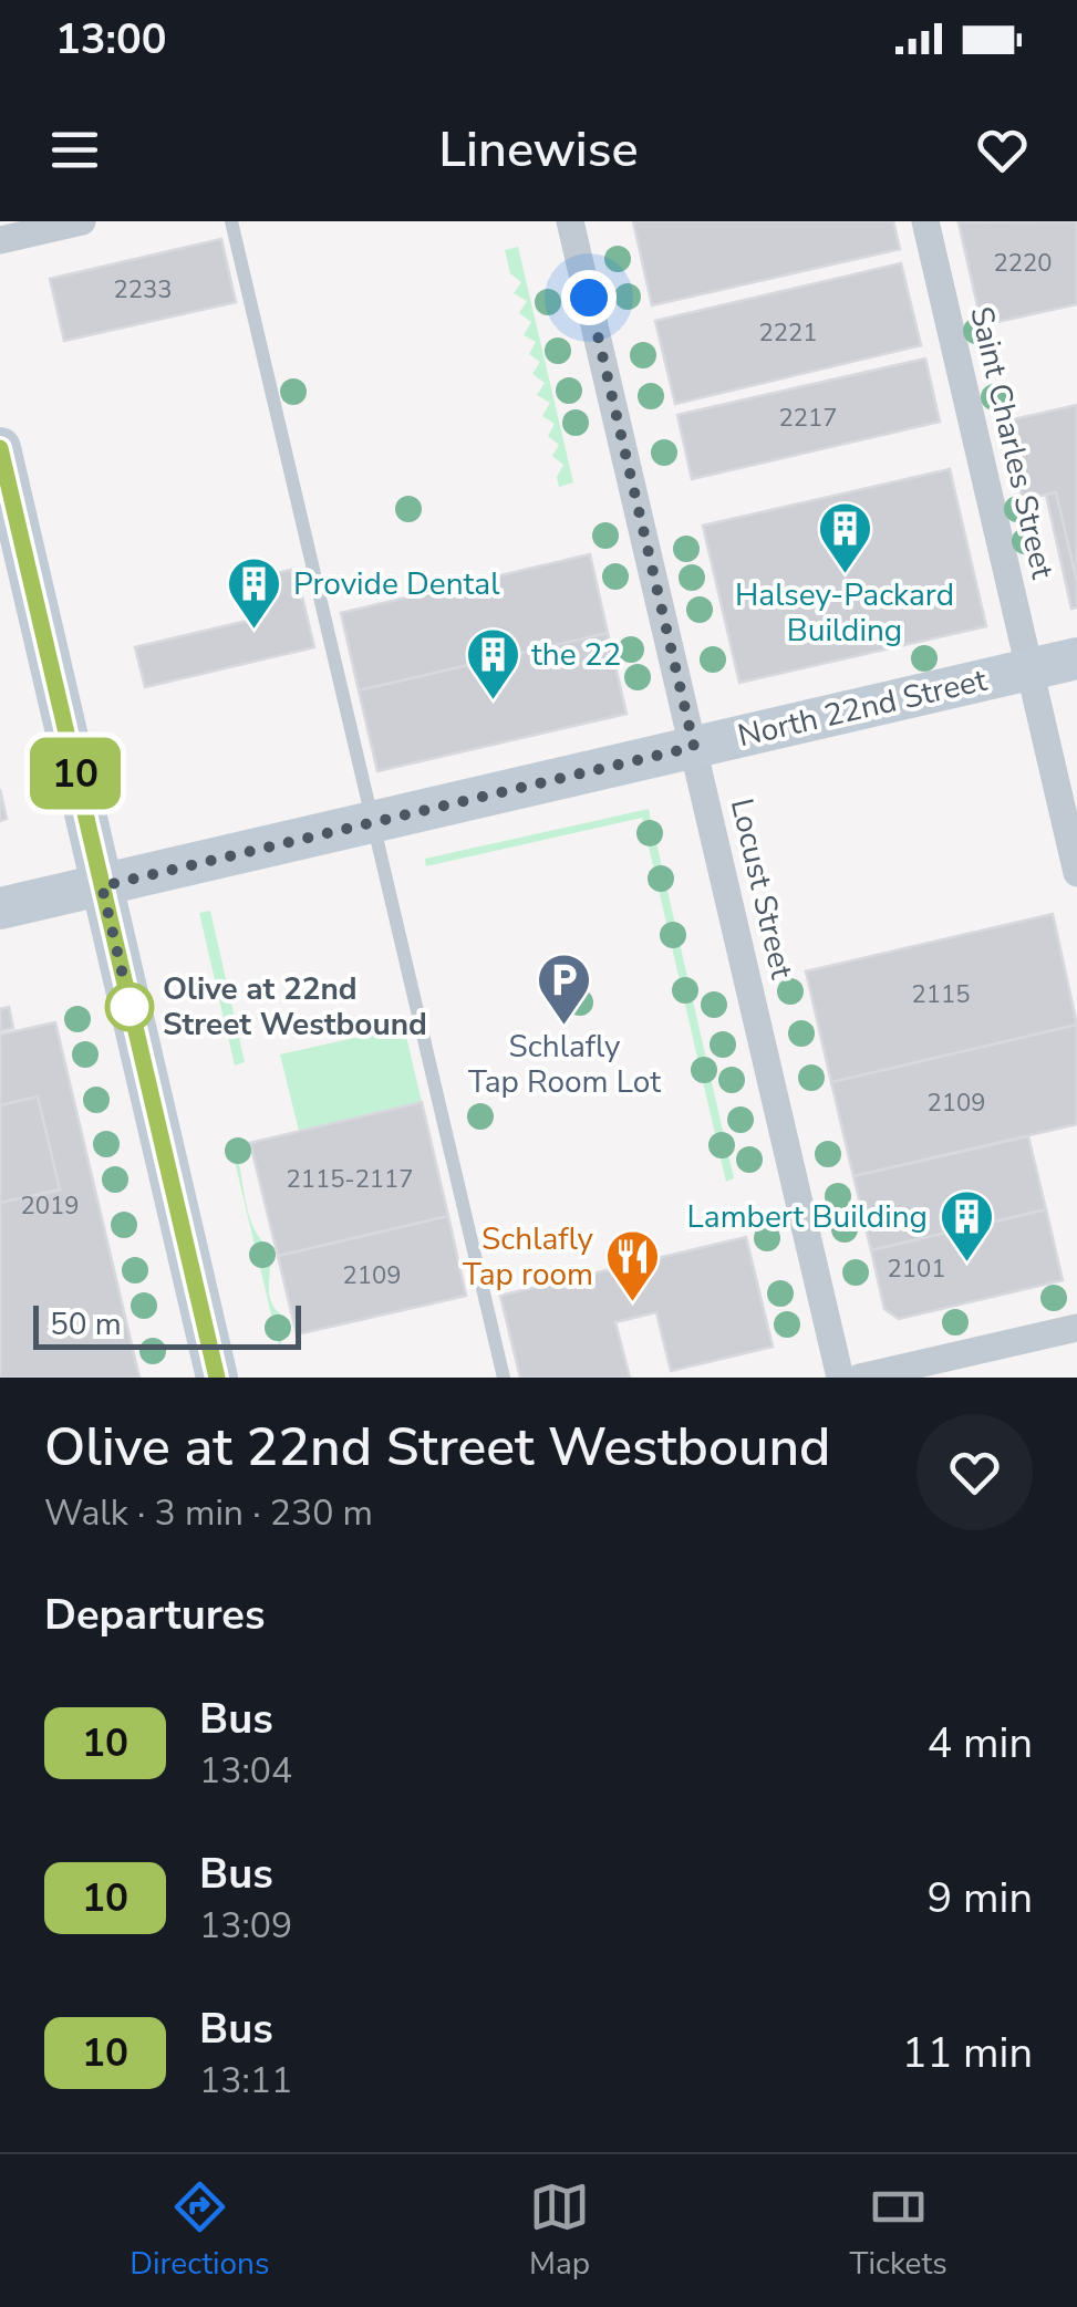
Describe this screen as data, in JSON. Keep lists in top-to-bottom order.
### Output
{
  "streets": {
    "street": ["Saint Charles Street", "North 22nd Street", "Locust Street"]
  },
  "crossings": [
    ["Saint Charles Street", "North 22nd Street"],
    ["North 22nd Street", "Locust Street"]
  ],
  "places": {
    "building": [
      "Halsey-Packard Building",
      "Provide Dental",
      "the 22",
      "Lambert Building"
    ],
    "other": ["Olive at 22nd Street Westbound"],
    "parking": ["Schlafly Tap Room Lot"],
    "restaurant": ["Schlafly Tap room"]
  },
  "lines": ["bus line 10"],
  "house_numbers": [
    "2220",
    "2233",
    "2221",
    "2217",
    "2115",
    "2109",
    "2115-2117",
    "2019",
    "2101",
    "2109"
  ],
  "scale_bar": "50 m",
  "page": {
    "status": "13:00",
    "header": "Linewise",
    "on_map": "10",
    "scale": "50 m",
    "heading": [
      ["Olive at 22nd Street Westbound", "Walk · 3 min · 230 m"],
      "Departures"
    ],
    "list": [
      {
        "mark": "10",
        "name": "Bus",
        "note": "13:04",
        "value": "4 min"
      },
      {
        "mark": "10",
        "name": "Bus",
        "note": "13:09",
        "value": "9 min"
      },
      {
        "mark": "10",
        "name": "Bus",
        "note": "13:11",
        "value": "11 min"
      }
    ],
    "tabs": ["Directions", "Map", "Tickets"]
  }
}
